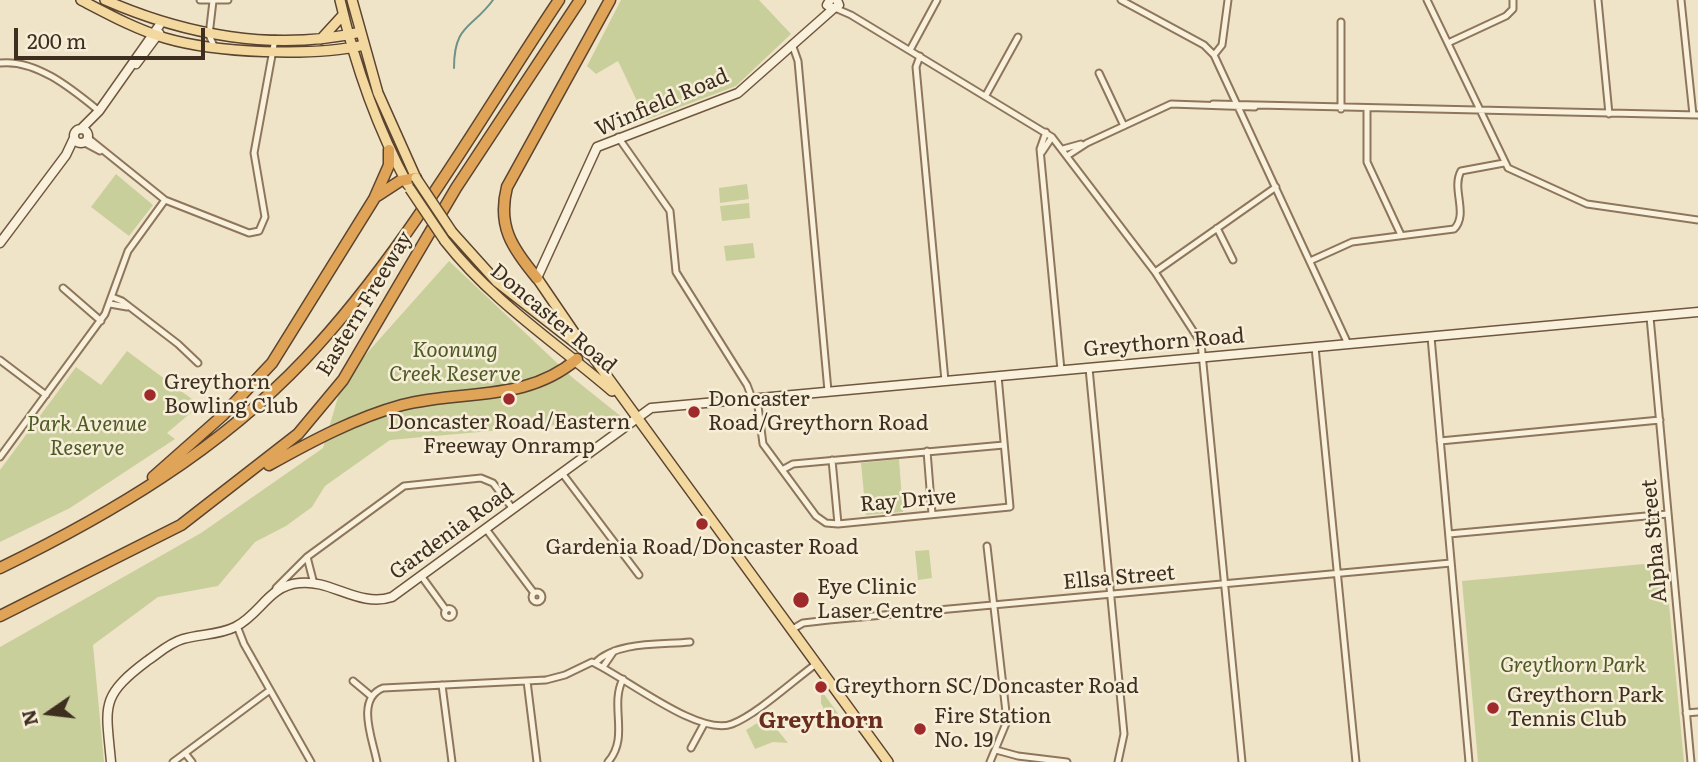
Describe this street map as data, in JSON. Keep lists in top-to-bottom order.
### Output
{
  "streets": {
    "highway": ["Eastern Freeway"],
    "main road": ["Doncaster Road"],
    "street": [
      "Winfield Road",
      "Greythorn Road",
      "Ray Drive",
      "Gardenia Road",
      "Alpha Street",
      "Ellsa Street"
    ]
  },
  "crossings": [
    ["Winfield Road", "Doncaster Road"],
    ["Doncaster Road", "Greythorn Road"],
    ["Doncaster Road", "Gardenia Road"],
    ["Doncaster Road", "Ellsa Street"],
    ["Greythorn Road", "Ray Drive"],
    ["Greythorn Road", "Gardenia Road"],
    ["Greythorn Road", "Alpha Street"]
  ],
  "districts": ["Greythorn"],
  "parks": ["Koonung Creek Reserve", "Park Avenue Reserve", "Greythorn Park"],
  "places": [
    "Greythorn Bowling Club",
    "Doncaster Road/Eastern Freeway Onramp",
    "Doncaster Road/Greythorn Road",
    "Gardenia Road/Doncaster Road",
    "Eye Clinic Laser Centre",
    "Greythorn SC/Doncaster Road",
    "Greythorn Park Tennis Club",
    "Fire Station No. 19"
  ],
  "scale_bar": "200 m",
  "north": "left"
}
